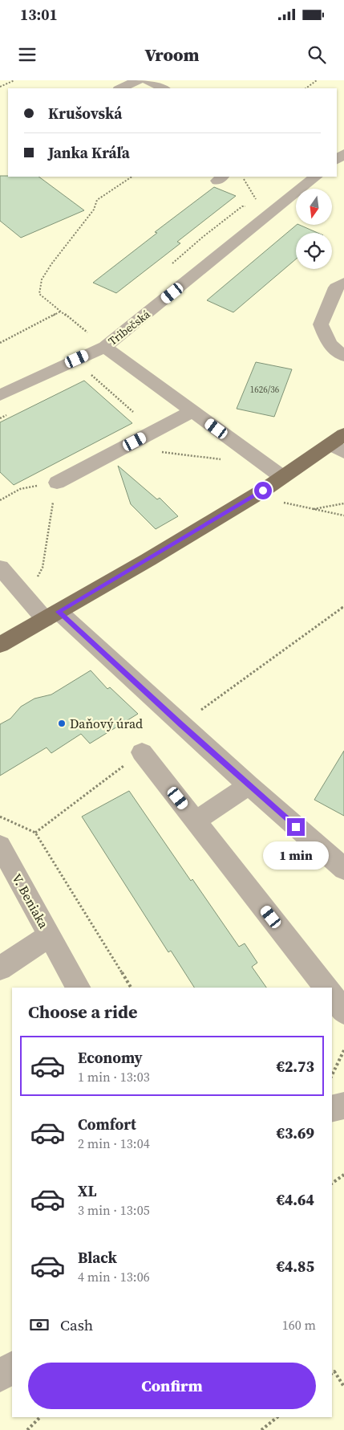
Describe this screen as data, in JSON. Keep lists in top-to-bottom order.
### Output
{
  "streets": {
    "street": ["Tribečská", "V. Beniaka"]
  },
  "places": ["Daňový úrad"],
  "house_numbers": ["1626/36"],
  "north": "bottom",
  "page": {
    "status": "13:01",
    "header": "Vroom",
    "banner": ["Krušovská", "Janka Kráľa"],
    "bubble": "1 min",
    "heading": "Choose a ride",
    "list": [
      {
        "name": "Economy",
        "note": "1 min · 13:03",
        "value": "€2.73"
      },
      {
        "name": "Comfort",
        "note": "2 min · 13:04",
        "value": "€3.69"
      },
      {
        "name": "XL",
        "note": "3 min · 13:05",
        "value": "€4.64"
      },
      {
        "name": "Black",
        "note": "4 min · 13:06",
        "value": "€4.85"
      }
    ],
    "pay": ["Cash", "160 m"],
    "buttons": "Confirm"
  }
}
